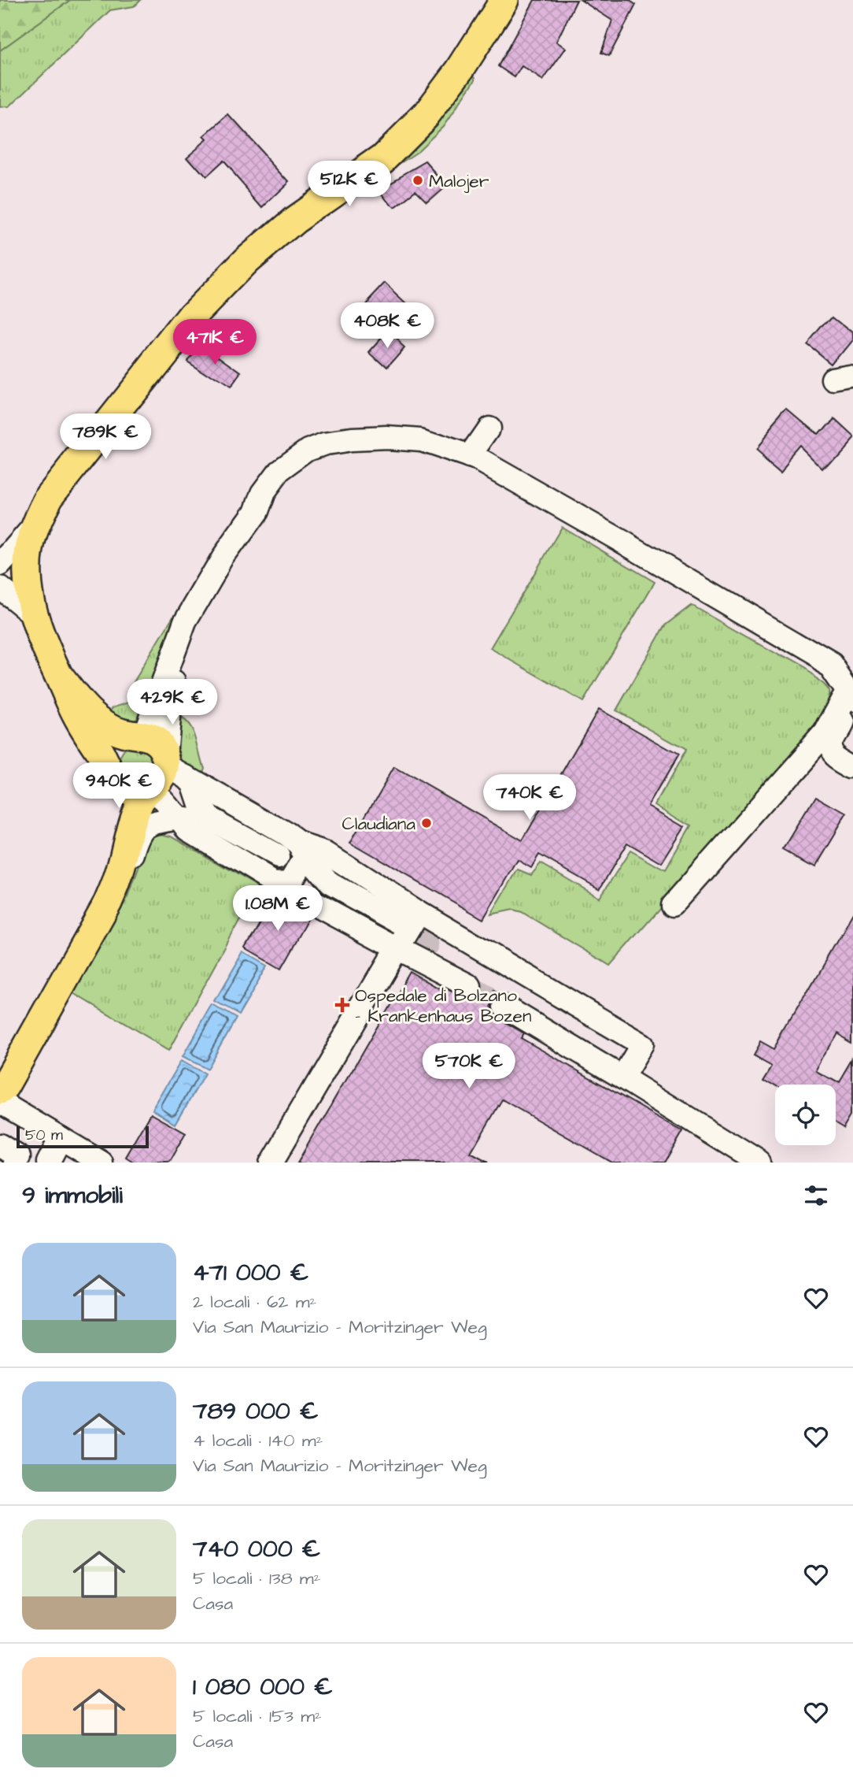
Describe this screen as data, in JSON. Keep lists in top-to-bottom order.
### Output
{
  "places": {
    "other": ["Malojer", "Claudiana"],
    "health": ["Ospedale di Bolzano - Krankenhaus Bozen"]
  },
  "scale_bar": "50 m",
  "page": {
    "price": [
      "512K €",
      "408K €",
      "471K €",
      "789K €",
      "429K €",
      "940K €",
      "740K €",
      "1.08M €",
      "570K €"
    ],
    "scale": "50 m",
    "heading": "9 immobili",
    "list": [
      {
        "name": "471 000 €",
        "note": "2 locali · 62 m² · Via San Maurizio - Moritzinger Weg"
      },
      {
        "name": "789 000 €",
        "note": "4 locali · 140 m² · Via San Maurizio - Moritzinger Weg"
      },
      {
        "name": "740 000 €",
        "note": "5 locali · 138 m² · Casa"
      },
      {
        "name": "1 080 000 €",
        "note": "5 locali · 153 m² · Casa"
      }
    ]
  }
}
